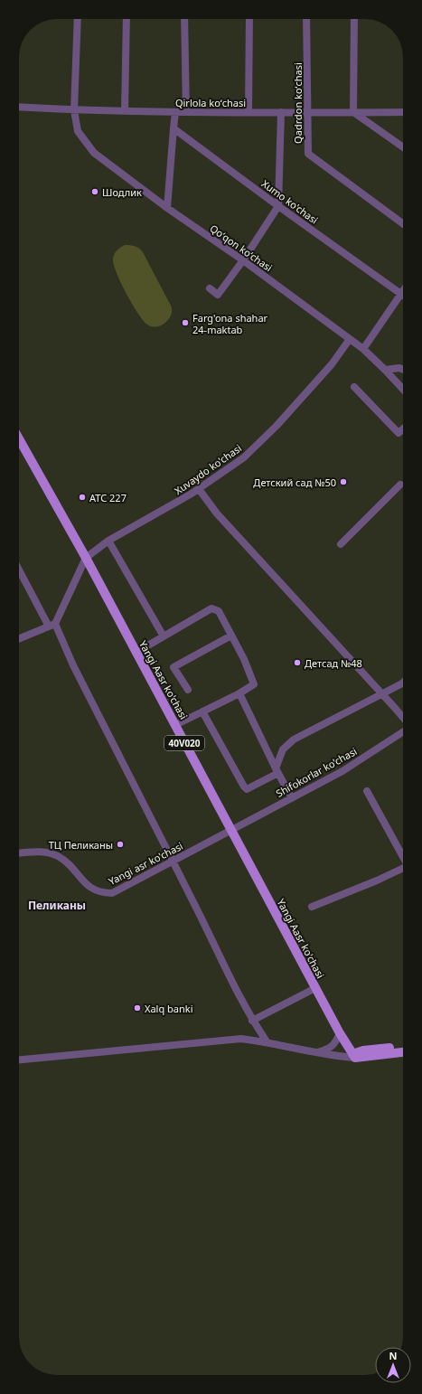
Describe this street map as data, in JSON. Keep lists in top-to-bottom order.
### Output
{
  "streets": {
    "main road": ["Yangi Aasr ko'chasi", "40V020"],
    "street": [
      "Qirlola koʻchasi",
      "Qadrdon koʻchasi",
      "Xumo ko'chasi",
      "Qoʻqon koʻchasi",
      "Xuvaydo ko'chasi",
      "Shifokorlar ko'chasi",
      "Yangi asr ko'chasi"
    ]
  },
  "crossings": [
    ["Qirlola koʻchasi", "Qadrdon koʻchasi"],
    ["Qirlola koʻchasi", "Qoʻqon koʻchasi"],
    ["Qoʻqon koʻchasi", "Xuvaydo ko'chasi"],
    ["Xuvaydo ko'chasi", "Yangi Aasr ko'chasi"],
    ["Yangi Aasr ko'chasi", "Shifokorlar ko'chasi"],
    ["Yangi Aasr ko'chasi", "Yangi asr ko'chasi"],
    ["Shifokorlar ko'chasi", "Yangi asr ko'chasi"]
  ],
  "districts": ["Пеликаны"],
  "places": [
    "Шодлик",
    "Farg'ona shahar 24-maktab",
    "Детский сад №50",
    "АТС 227",
    "Детсад №48",
    "ТЦ Пеликаны",
    "Xalq banki"
  ],
  "north": "top"
}
